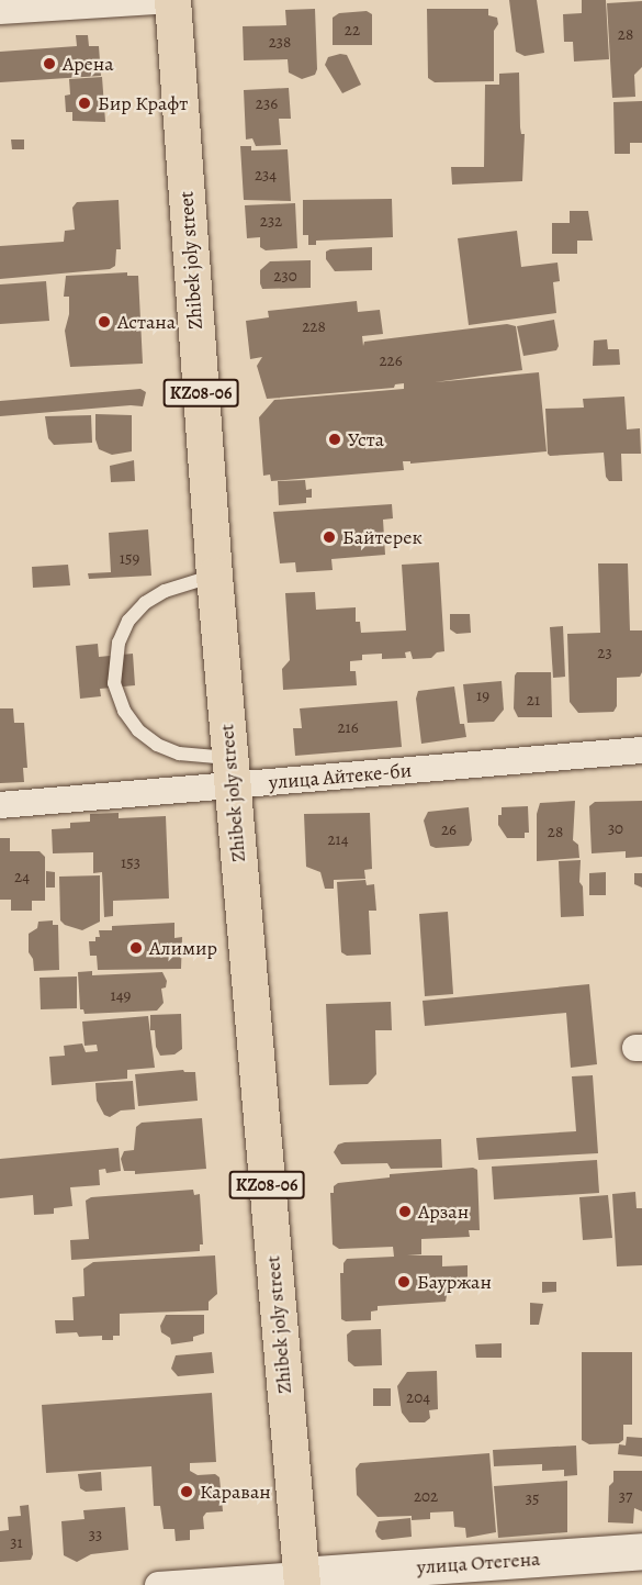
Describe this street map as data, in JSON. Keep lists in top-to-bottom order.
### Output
{
  "streets": {
    "highway": ["Zhibek joly street", "KZ08-06"],
    "main road": ["улица Отегена"],
    "street": ["улица Айтеке-би"]
  },
  "crossings": [
    ["Zhibek joly street", "улица Айтеке-би"],
    ["Zhibek joly street", "улица Отегена"]
  ],
  "places": [
    "Арена",
    "Бир Крафт",
    "Астана",
    "Уста",
    "Байтерек",
    "Алимир",
    "Арзан",
    "Бауржан",
    "Караван"
  ],
  "house_numbers": [
    "22",
    "28",
    "238",
    "236",
    "234",
    "232",
    "230",
    "228",
    "226",
    "159",
    "23",
    "19",
    "21",
    "216",
    "30",
    "26",
    "28",
    "214",
    "153",
    "24",
    "149",
    "204",
    "202",
    "37",
    "35",
    "33",
    "31"
  ]
}
